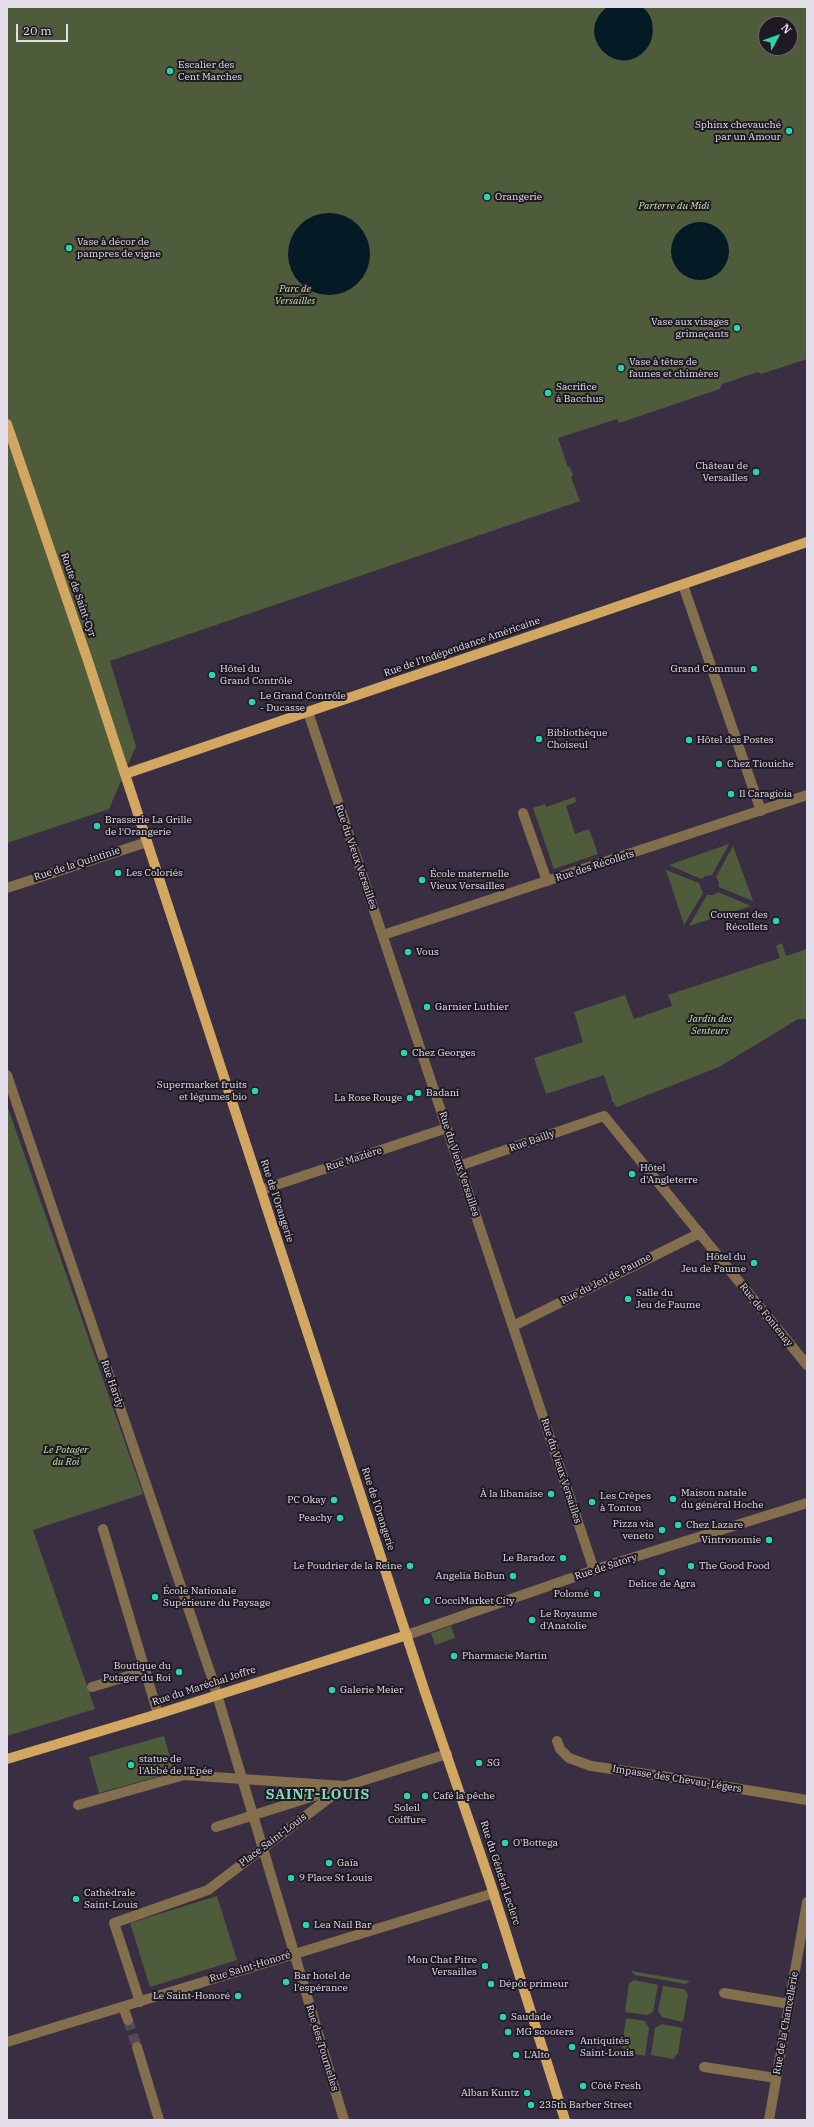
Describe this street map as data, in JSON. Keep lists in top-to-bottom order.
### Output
{
  "streets": {
    "main road": [
      "Route de Saint-Cyr",
      "Rue de l'Indépendance Américaine",
      "Rue de l'Orangerie",
      "Rue du Maréchal Joffre",
      "Rue du Général Leclerc"
    ],
    "street": [
      "Rue du Vieux Versailles",
      "Rue de la Quintinie",
      "Rue des Récollets",
      "Rue Bailly",
      "Rue Mazière",
      "Rue du Jeu de Paume",
      "Rue de Fontenay",
      "Rue Hardy",
      "Rue de Satory",
      "Impasse des Chevau-Légers",
      "Place Saint-Louis",
      "Rue Saint-Honoré",
      "Rue de la Chancellerie",
      "Rue des Tournelles"
    ]
  },
  "crossings": [
    ["Route de Saint-Cyr", "Rue de l'Indépendance Américaine"],
    ["Route de Saint-Cyr", "Rue de l'Orangerie"],
    ["Rue de l'Indépendance Américaine", "Rue du Vieux Versailles"],
    ["Rue de l'Indépendance Américaine", "Rue de l'Orangerie"],
    ["Rue du Vieux Versailles", "Rue des Récollets"],
    ["Rue du Vieux Versailles", "Rue Bailly"],
    ["Rue du Vieux Versailles", "Rue Mazière"],
    ["Rue du Vieux Versailles", "Rue du Jeu de Paume"],
    ["Rue du Vieux Versailles", "Rue de Satory"],
    ["Rue de la Quintinie", "Rue de l'Orangerie"],
    ["Rue Bailly", "Rue de Fontenay"],
    ["Rue Mazière", "Rue de l'Orangerie"],
    ["Rue de l'Orangerie", "Rue de Satory"],
    ["Rue de l'Orangerie", "Rue du Maréchal Joffre"],
    ["Rue de l'Orangerie", "Rue du Général Leclerc"],
    ["Rue du Jeu de Paume", "Rue de Fontenay"],
    ["Rue Hardy", "Rue du Maréchal Joffre"],
    ["Rue Hardy", "Rue des Tournelles"],
    ["Rue de Satory", "Rue du Maréchal Joffre"],
    ["Rue de Satory", "Rue du Général Leclerc"],
    ["Rue du Maréchal Joffre", "Rue du Général Leclerc"],
    ["Place Saint-Louis", "Rue Saint-Honoré"],
    ["Place Saint-Louis", "Rue des Tournelles"],
    ["Rue du Général Leclerc", "Rue Saint-Honoré"],
    ["Rue Saint-Honoré", "Rue des Tournelles"]
  ],
  "districts": ["SAINT-LOUIS"],
  "parks": [
    "Parterre du Midi",
    "Parc de Versailles",
    "Jardin des Senteurs",
    "Le Potager du Roi"
  ],
  "places": [
    "Escalier des Cent Marches",
    "Sphinx chevauché par un Amour",
    "Orangerie",
    "Vase à décor de pampres de vigne",
    "Vase aux visages grimaçants",
    "Vase à têtes de faunes et chimères",
    "Sacrifice à Bacchus",
    "Château de Versailles",
    "Grand Commun",
    "Hôtel du Grand Contrôle",
    "Le Grand Contrôle - Ducasse",
    "Bibliothèque Choiseul",
    "Hôtel des Postes",
    "Chez Tiouiche",
    "Il Caragioia",
    "Brasserie La Grille de l'Orangerie",
    "Les Coloriés",
    "École maternelle Vieux Versailles",
    "Couvent des Récollets",
    "Vous",
    "Garnier Luthier",
    "Chez Georges",
    "Supermarket fruits et légumes bio",
    "Badani",
    "La Rose Rouge",
    "Hôtel d'Angleterre",
    "Hôtel du Jeu de Paume",
    "Salle du Jeu de Paume",
    "À la libanaise",
    "Maison natale du général Hoche",
    "PC Okay",
    "Les Crêpes à Tonton",
    "Peachy",
    "Chez Lazare",
    "Pizza via veneto",
    "Vintronomie",
    "Le Baradoz",
    "Le Poudrier de la Reine",
    "The Good Food",
    "Delice de Agra",
    "Angelia BoBun",
    "Polomé",
    "École Nationale Supérieure du Paysage",
    "CocciMarket City",
    "Le Royaume d'Anatolie",
    "Pharmacie Martin",
    "Boutique du Potager du Roi",
    "Galerie Meier",
    "SG",
    "statue de l'Abbé de l'Epée",
    "Soleil Coiffure",
    "Café la pêche",
    "O'Bottega",
    "Gaïa",
    "9 Place St Louis",
    "Cathédrale Saint-Louis",
    "Lea Nail Bar",
    "Mon Chat Pitre Versailles",
    "Bar hotel de l'espérance",
    "Dépôt primeur",
    "Le Saint-Honoré",
    "Saudade",
    "MG scooters",
    "Antiquités Saint-Louis",
    "L'Alto",
    "Côté Fresh",
    "Alban Kuntz",
    "235th Barber Street"
  ],
  "scale_bar": "20 m",
  "north": "top right"
}
